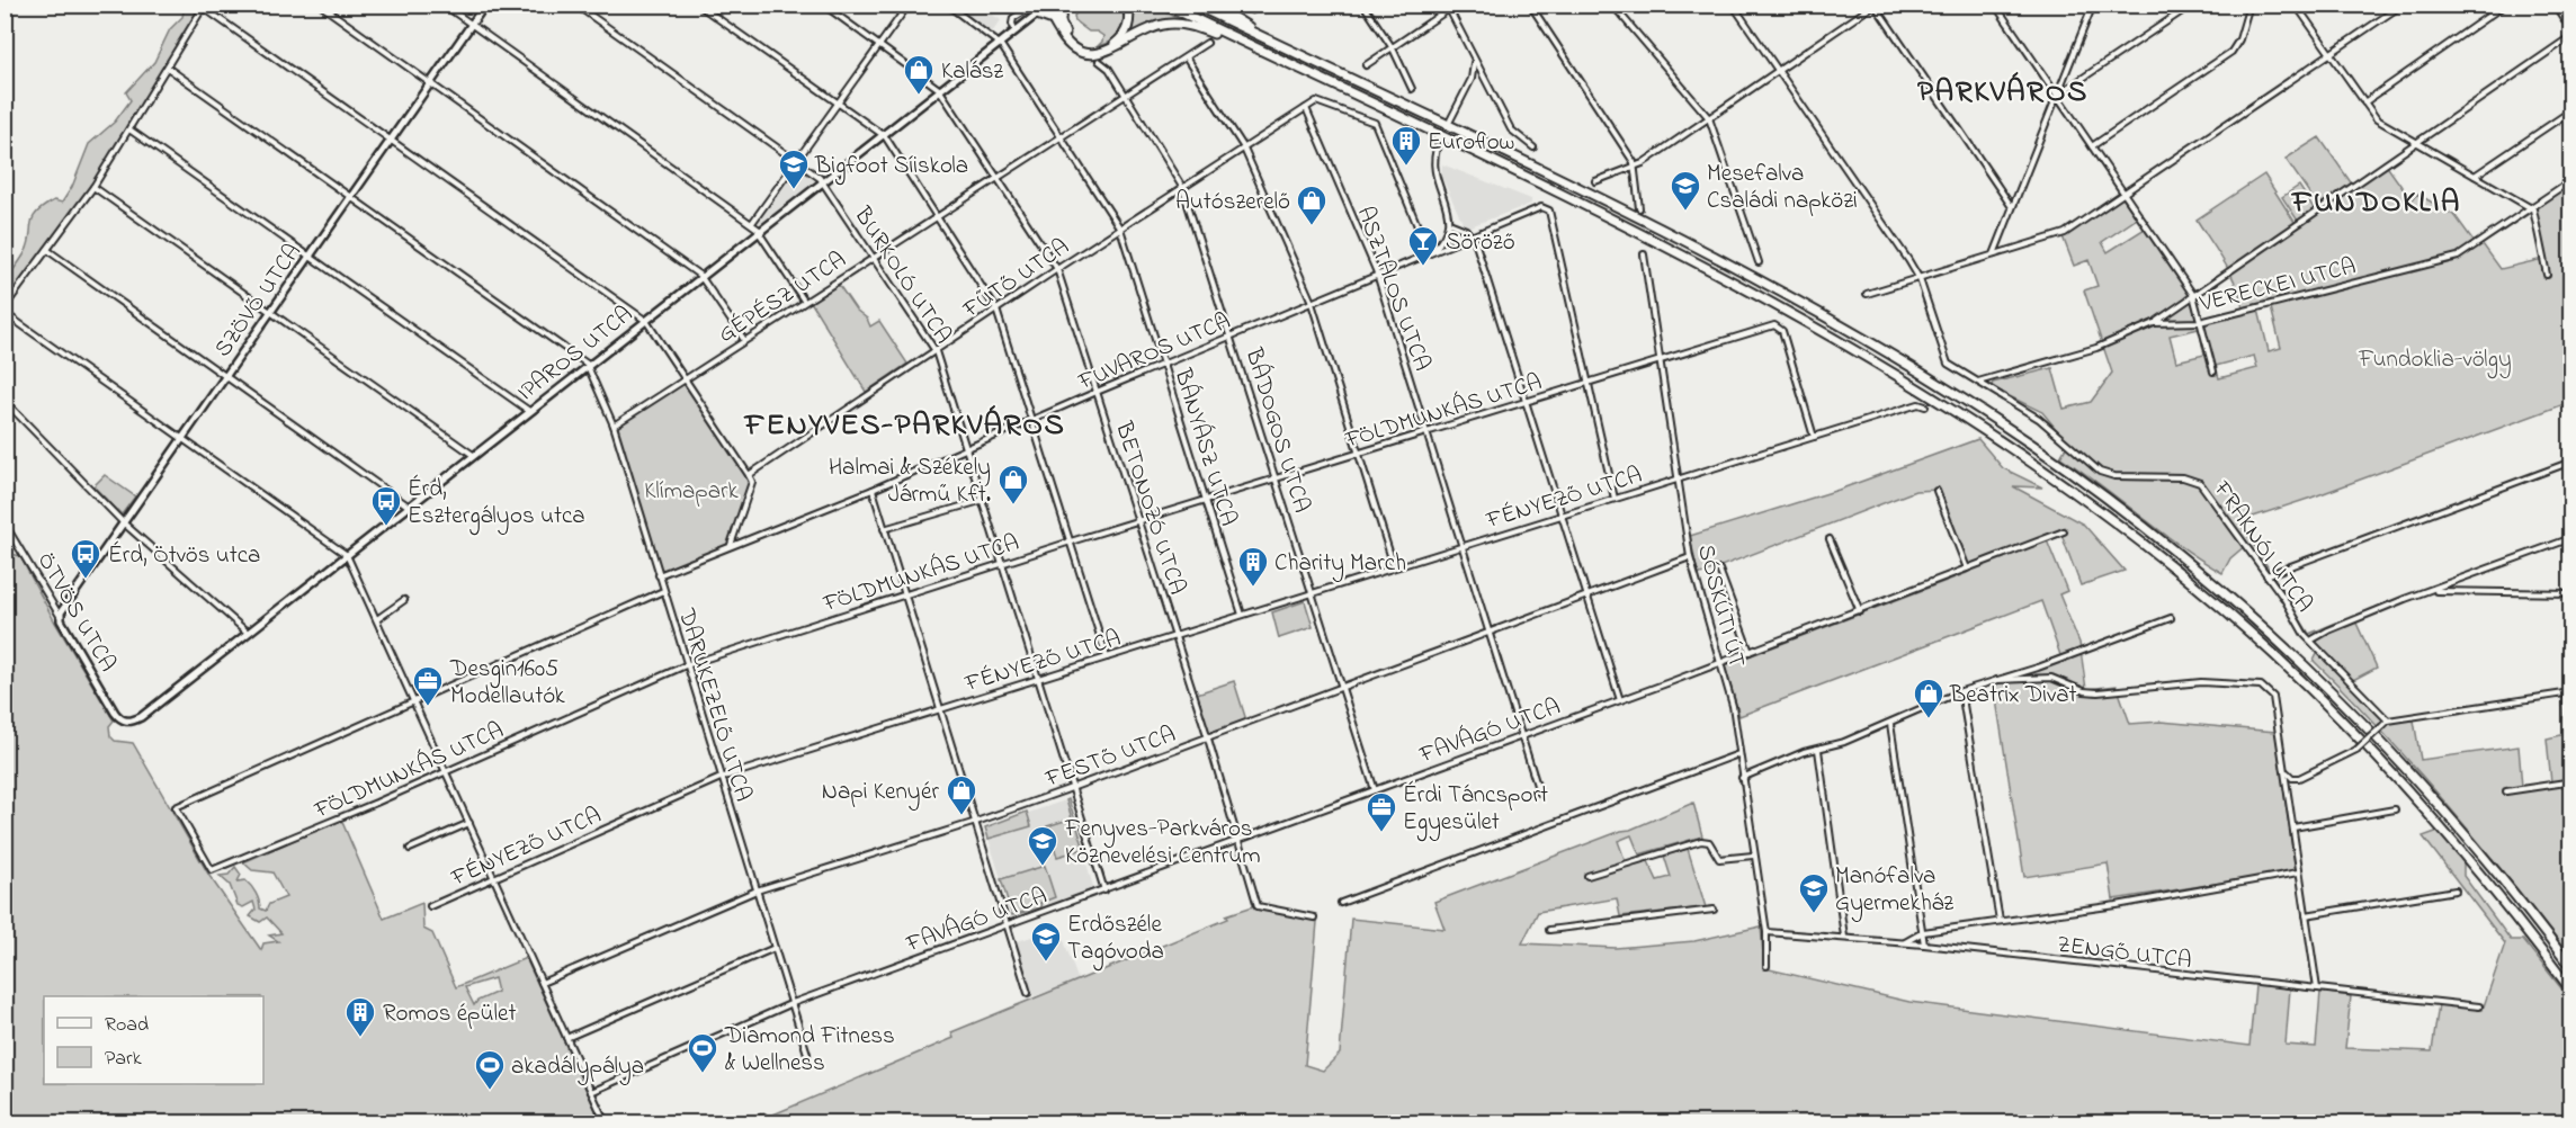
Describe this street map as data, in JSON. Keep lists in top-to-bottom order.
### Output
{
  "streets": {
    "street": [
      "BURKOLÓ UTCA",
      "FŰTŐ UTCA",
      "VERECKEI UTCA",
      "ASZTALOS UTCA",
      "GÉPÉSZ UTCA",
      "SZÖVŐ UTCA",
      "FUVAROS UTCA",
      "IPAROS UTCA",
      "FÖLDMUNKÁS UTCA",
      "BÁDOGOS UTCA",
      "BÁNYÁSZ UTCA",
      "FÉNYEZŐ UTCA",
      "BETONOZÓ UTCA",
      "FRAKNÓI UTCA",
      "SÓSKÚTI ÚT",
      "ÖTVÖS UTCA",
      "DARUKEZELŐ UTCA",
      "FAVÁGÓ UTCA",
      "FESTŐ UTCA",
      "ZENGŐ UTCA"
    ]
  },
  "crossings": [
    ["BURKOLÓ UTCA", "FŰTŐ UTCA"],
    ["BURKOLÓ UTCA", "GÉPÉSZ UTCA"],
    ["BURKOLÓ UTCA", "FUVAROS UTCA"],
    ["BURKOLÓ UTCA", "IPAROS UTCA"],
    ["BURKOLÓ UTCA", "FÖLDMUNKÁS UTCA"],
    ["BURKOLÓ UTCA", "FÉNYEZŐ UTCA"],
    ["BURKOLÓ UTCA", "FAVÁGÓ UTCA"],
    ["BURKOLÓ UTCA", "FESTŐ UTCA"],
    ["FŰTŐ UTCA", "ASZTALOS UTCA"],
    ["FŰTŐ UTCA", "BÁDOGOS UTCA"],
    ["FŰTŐ UTCA", "BÁNYÁSZ UTCA"],
    ["FŰTŐ UTCA", "BETONOZÓ UTCA"],
    ["VERECKEI UTCA", "FRAKNÓI UTCA"],
    ["ASZTALOS UTCA", "FUVAROS UTCA"],
    ["ASZTALOS UTCA", "FÖLDMUNKÁS UTCA"],
    ["ASZTALOS UTCA", "FÉNYEZŐ UTCA"],
    ["ASZTALOS UTCA", "FAVÁGÓ UTCA"],
    ["ASZTALOS UTCA", "FESTŐ UTCA"],
    ["GÉPÉSZ UTCA", "BÁDOGOS UTCA"],
    ["GÉPÉSZ UTCA", "BÁNYÁSZ UTCA"],
    ["GÉPÉSZ UTCA", "BETONOZÓ UTCA"],
    ["GÉPÉSZ UTCA", "DARUKEZELŐ UTCA"],
    ["SZÖVŐ UTCA", "ÖTVÖS UTCA"],
    ["FUVAROS UTCA", "FÖLDMUNKÁS UTCA"],
    ["FUVAROS UTCA", "BÁDOGOS UTCA"],
    ["FUVAROS UTCA", "BÁNYÁSZ UTCA"],
    ["FUVAROS UTCA", "BETONOZÓ UTCA"],
    ["FUVAROS UTCA", "DARUKEZELŐ UTCA"],
    ["IPAROS UTCA", "BÁNYÁSZ UTCA"],
    ["IPAROS UTCA", "BETONOZÓ UTCA"],
    ["IPAROS UTCA", "ÖTVÖS UTCA"],
    ["IPAROS UTCA", "DARUKEZELŐ UTCA"],
    ["FÖLDMUNKÁS UTCA", "BÁDOGOS UTCA"],
    ["FÖLDMUNKÁS UTCA", "BÁNYÁSZ UTCA"],
    ["FÖLDMUNKÁS UTCA", "BETONOZÓ UTCA"],
    ["FÖLDMUNKÁS UTCA", "SÓSKÚTI ÚT"],
    ["FÖLDMUNKÁS UTCA", "DARUKEZELŐ UTCA"],
    ["BÁDOGOS UTCA", "FÉNYEZŐ UTCA"],
    ["BÁDOGOS UTCA", "FAVÁGÓ UTCA"],
    ["BÁDOGOS UTCA", "FESTŐ UTCA"],
    ["BÁNYÁSZ UTCA", "FÉNYEZŐ UTCA"],
    ["FÉNYEZŐ UTCA", "BETONOZÓ UTCA"],
    ["FÉNYEZŐ UTCA", "SÓSKÚTI ÚT"],
    ["FÉNYEZŐ UTCA", "DARUKEZELŐ UTCA"],
    ["BETONOZÓ UTCA", "FAVÁGÓ UTCA"],
    ["BETONOZÓ UTCA", "FESTŐ UTCA"],
    ["SÓSKÚTI ÚT", "FAVÁGÓ UTCA"],
    ["SÓSKÚTI ÚT", "FESTŐ UTCA"],
    ["SÓSKÚTI ÚT", "ZENGŐ UTCA"],
    ["DARUKEZELŐ UTCA", "FAVÁGÓ UTCA"],
    ["DARUKEZELŐ UTCA", "FESTŐ UTCA"]
  ],
  "districts": ["PARKVÁROS", "FUNDOKLIA", "FENYVES-PARKVÁROS"],
  "parks": ["Fundoklia-völgy", "Klímapark"],
  "places": {
    "shop": [
      "Kalász",
      "Autószerelő",
      "Halmai & Székely Jármű Kft.",
      "Beatrix Divat",
      "Napi Kenyér"
    ],
    "building": ["Euroflow", "Charity March", "Romos épület"],
    "school or university": [
      "Bigfoot Síiskola",
      "Mesefalva Családi napközi",
      "Fenyves-Parkváros Köznevelési Centrum",
      "Manófalva Gyermekház",
      "Erdőszéle Tagóvoda"
    ],
    "bar": ["Söröző"],
    "bus stop": ["Érd, Esztergályos utca", "Érd, Ötvös utca"],
    "office": ["Desgin1605 Modellautók", "Érdi Táncsport Egyesület"],
    "sports": ["Diamond Fitness & Wellness", "akadálypálya"]
  },
  "legend": ["Road", "Park"]
}
